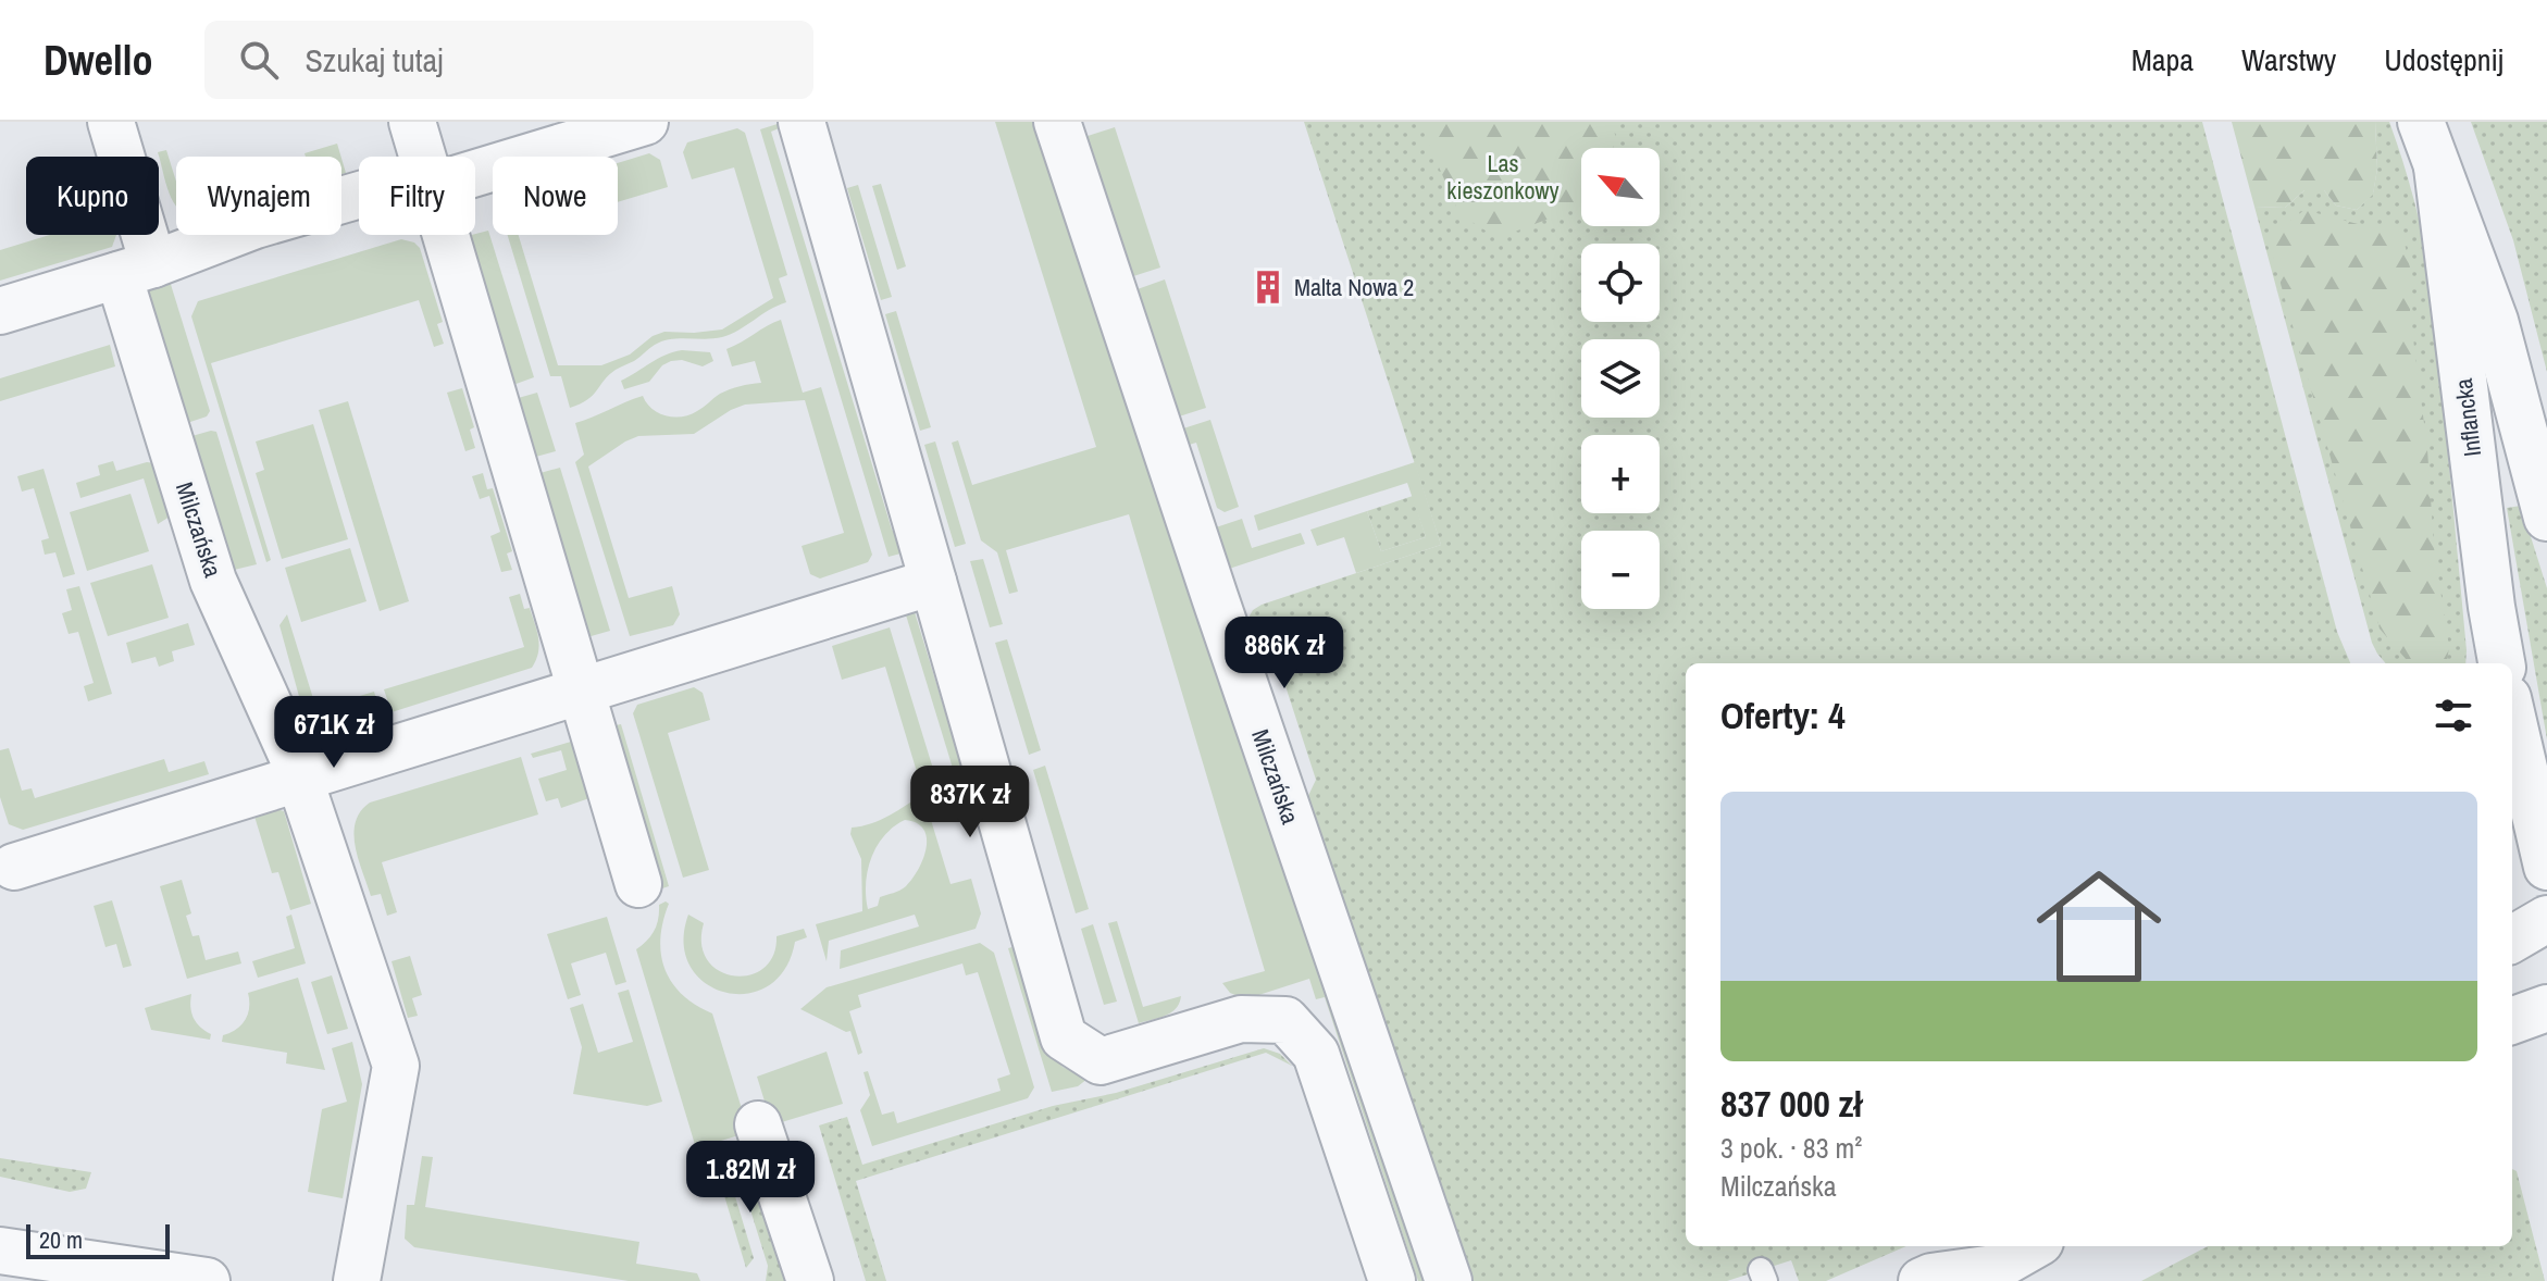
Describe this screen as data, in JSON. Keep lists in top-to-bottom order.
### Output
{
  "streets": {
    "street": ["Inflancka", "Milczańska"]
  },
  "parks": ["Las kieszonkowy"],
  "places": {
    "building": ["Malta Nowa 2"]
  },
  "scale_bar": "20 m",
  "north": "top left",
  "page": {
    "header": "Dwello",
    "search": "Szukaj tutaj",
    "nav": ["Mapa", "Warstwy", "Udostępnij"],
    "map_buttons": ["+", "−"],
    "chip": [
      "Kupno",
      "Wynajem",
      "Filtry",
      "Nowe"
    ],
    "price": [
      "886K zł",
      "671K zł",
      "837K zł",
      "1.82M zł"
    ],
    "heading": "Oferty: 4",
    "list": [
      {
        "name": "837 000 zł",
        "note": "3 pok. · 83 m² · Milczańska"
      }
    ],
    "scale": "20 m"
  }
}
